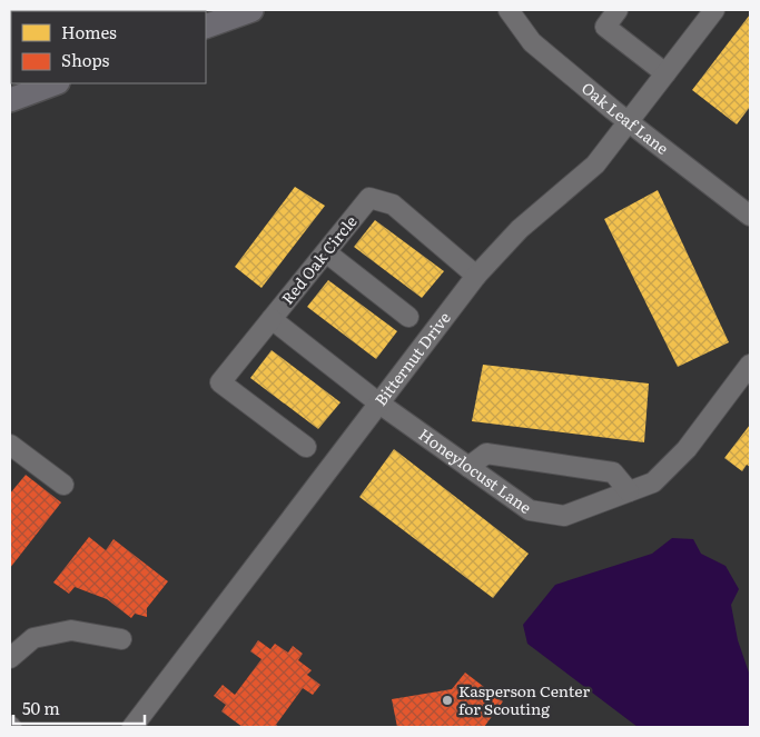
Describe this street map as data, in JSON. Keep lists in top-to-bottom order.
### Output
{
  "streets": {
    "street": [
      "Oak Leaf Lane",
      "Red Oak Circle",
      "Bitternut Drive",
      "Honeylocust Lane"
    ]
  },
  "crossings": [
    ["Oak Leaf Lane", "Bitternut Drive"],
    ["Red Oak Circle", "Bitternut Drive"],
    ["Red Oak Circle", "Honeylocust Lane"],
    ["Bitternut Drive", "Honeylocust Lane"]
  ],
  "places": ["Kasperson Center for Scouting"],
  "legend": ["Homes", "Shops"],
  "scale_bar": "50 m"
}
